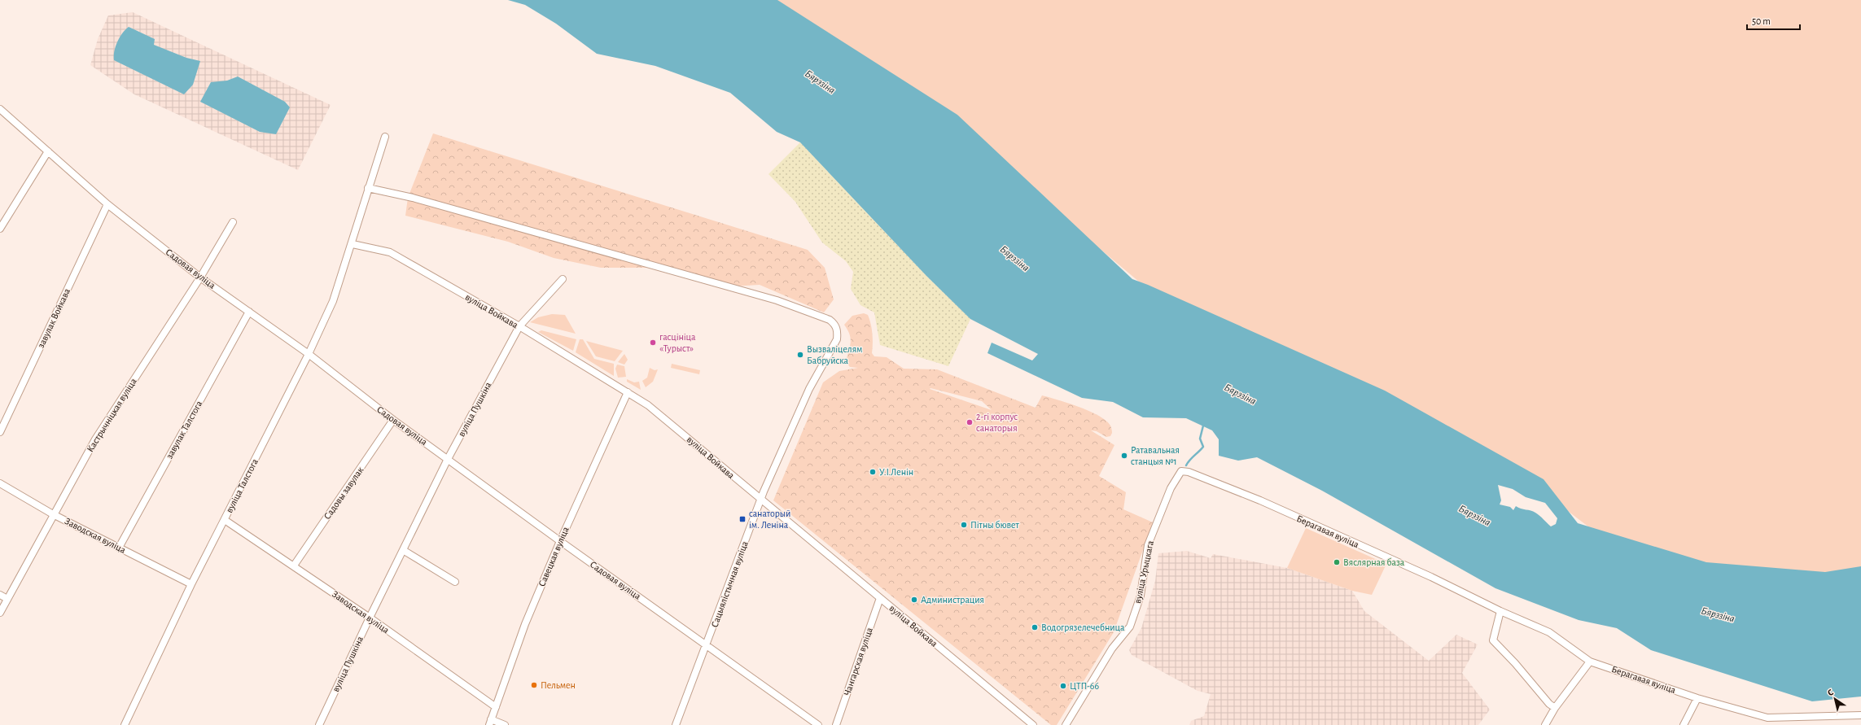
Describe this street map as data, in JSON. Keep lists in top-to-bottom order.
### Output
{
  "streets": {
    "street": [
      "Садовая вуліца",
      "вуліца Войкава",
      "завулак Войкава",
      "вуліца Пушкіна",
      "Кастрычніцкая вуліца",
      "завулак Талстога",
      "вуліца Талстога",
      "Садовы завулак",
      "Берагавая вуліца",
      "Заводская вуліца",
      "Савецкая вуліца",
      "вуліца Урыцкага",
      "Сацыялістычная вуліца",
      "Чангарская вуліца"
    ]
  },
  "crossings": [
    ["Садовая вуліца", "завулак Войкава"],
    ["Садовая вуліца", "вуліца Пушкіна"],
    ["Садовая вуліца", "Кастрычніцкая вуліца"],
    ["Садовая вуліца", "завулак Талстога"],
    ["Садовая вуліца", "вуліца Талстога"],
    ["Садовая вуліца", "Садовы завулак"],
    ["Садовая вуліца", "Савецкая вуліца"],
    ["Садовая вуліца", "Сацыялістычная вуліца"],
    ["вуліца Войкава", "вуліца Пушкіна"],
    ["вуліца Войкава", "вуліца Талстога"],
    ["вуліца Войкава", "Савецкая вуліца"],
    ["вуліца Войкава", "Сацыялістычная вуліца"],
    ["вуліца Войкава", "Чангарская вуліца"],
    ["вуліца Пушкіна", "Заводская вуліца"],
    ["Кастрычніцкая вуліца", "Заводская вуліца"],
    ["завулак Талстога", "Заводская вуліца"],
    ["вуліца Талстога", "Заводская вуліца"],
    ["вуліца Талстога", "Сацыялістычная вуліца"],
    ["Садовы завулак", "Заводская вуліца"],
    ["Берагавая вуліца", "вуліца Урыцкага"],
    ["Заводская вуліца", "Савецкая вуліца"]
  ],
  "water": ["Бярэзіна"],
  "places": {
    "other": [
      "гасцініца «Турыст»",
      "Вызваліцелям Бабруйска",
      "2-гі корпус санаторыя",
      "Ратавальная станцыя №1",
      "У.І.Ленін",
      "Пітны бювет",
      "Вяслярная база",
      "Администрация",
      "Водогрязелечебница",
      "Пельмен",
      "ЦТП-66"
    ],
    "transit": ["санаторый ім. Леніна"]
  },
  "scale_bar": "50 m",
  "north": "top left"
}
